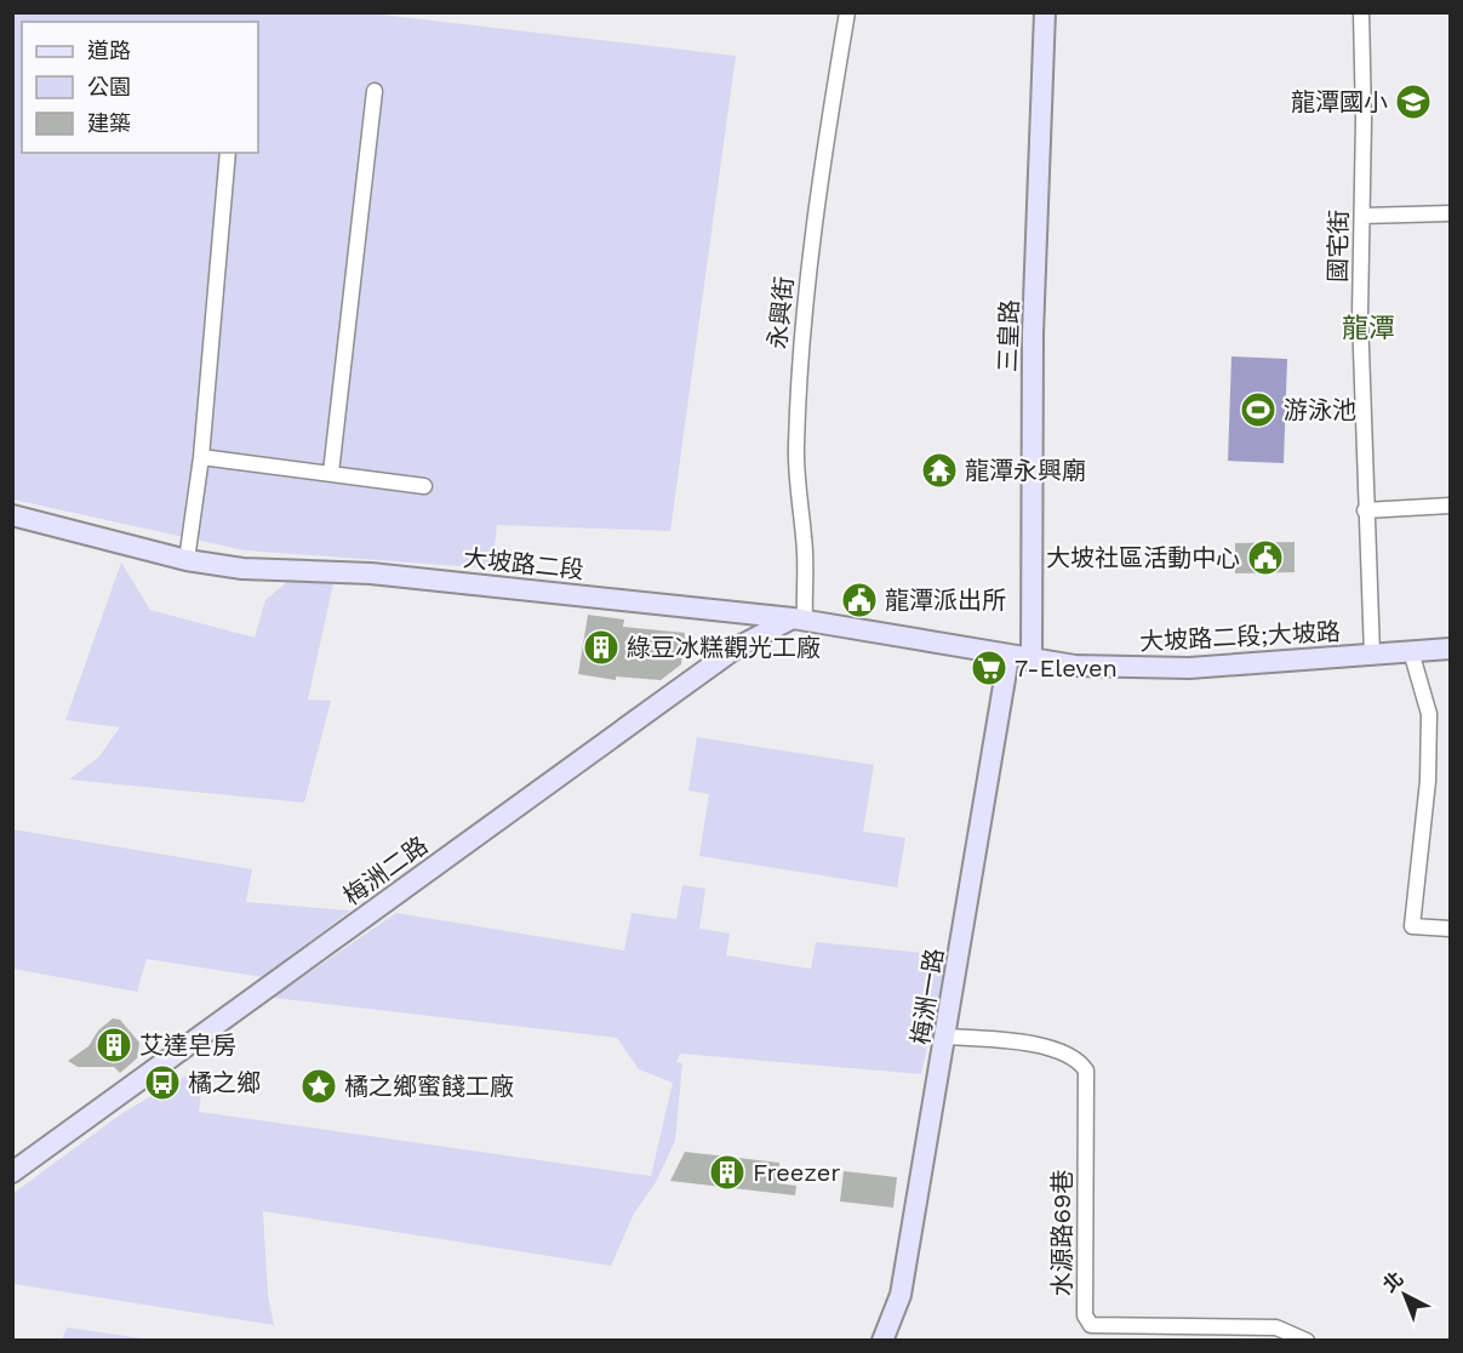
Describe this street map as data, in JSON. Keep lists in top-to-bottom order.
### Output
{
  "streets": {
    "street": [
      "國宅街",
      "永興街",
      "三皇路",
      "大坡路二段",
      "大坡路二段;大坡路",
      "梅洲二路",
      "梅洲一路",
      "水源路69巷"
    ]
  },
  "crossings": [
    ["國宅街", "大坡路二段;大坡路"],
    ["永興街", "大坡路二段"],
    ["永興街", "梅洲二路"],
    ["三皇路", "大坡路二段"],
    ["三皇路", "大坡路二段;大坡路"],
    ["大坡路二段", "大坡路二段;大坡路"],
    ["大坡路二段", "梅洲二路"],
    ["大坡路二段", "梅洲一路"],
    ["梅洲一路", "水源路69巷"]
  ],
  "districts": ["龍潭"],
  "places": {
    "school or university": ["龍潭國小"],
    "sports": ["游泳池"],
    "temple": ["龍潭永興廟"],
    "public building": ["大坡社區活動中心", "龍潭派出所"],
    "building": ["綠豆冰糕觀光工廠", "艾達皂房", "Freezer"],
    "supermarket": ["7-Eleven"],
    "bus stop": ["橘之鄉"],
    "place": ["橘之鄉蜜餞工廠"]
  },
  "legend": ["道路", "公園", "建築"],
  "north": "top left"
}
